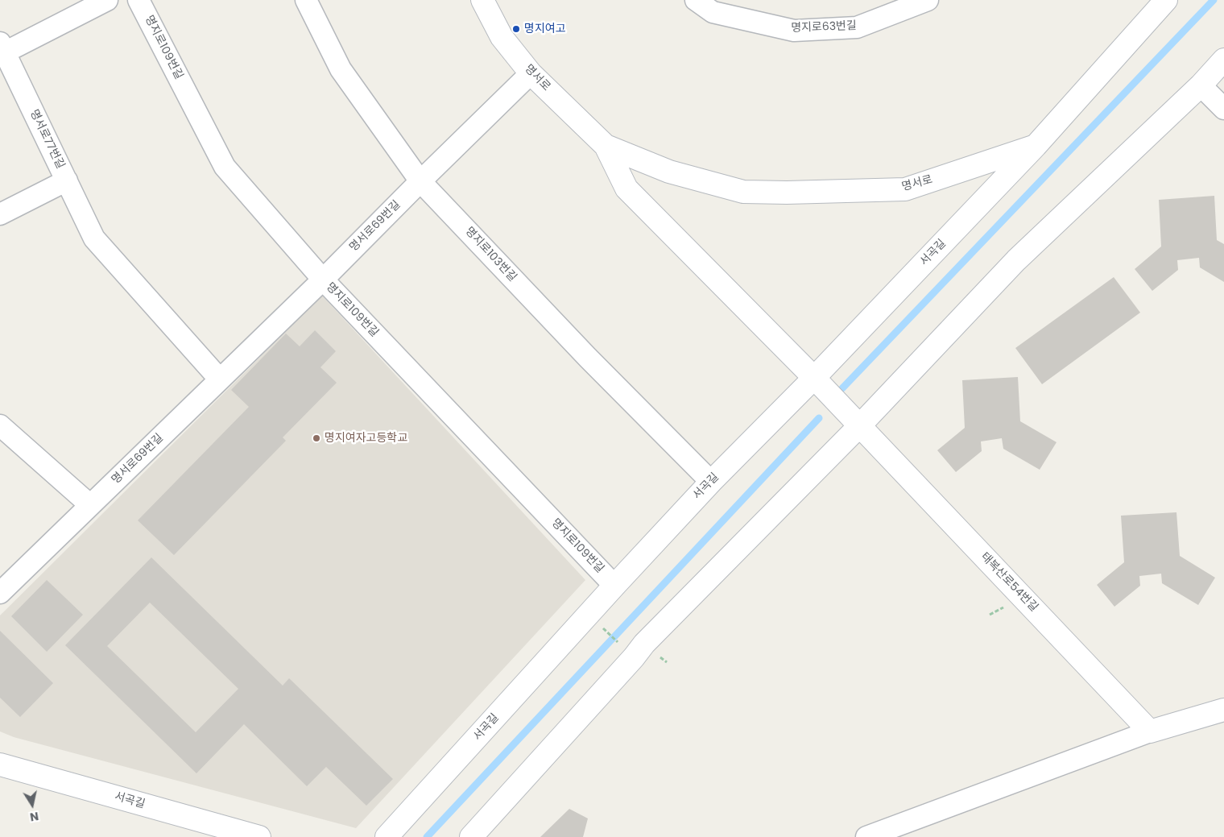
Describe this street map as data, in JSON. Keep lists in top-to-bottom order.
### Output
{
  "streets": {
    "street": [
      "명지로63번길",
      "명지로109번길",
      "명서로",
      "명서로77번길",
      "명서로69번길",
      "서곡길",
      "명지로103번길",
      "태복산로54번길"
    ]
  },
  "crossings": [
    ["명지로109번길", "명서로69번길"],
    ["명지로109번길", "서곡길"],
    ["명서로", "명서로69번길"],
    ["명서로", "서곡길"],
    ["명서로", "태복산로54번길"],
    ["명서로69번길", "명지로103번길"],
    ["서곡길", "명지로103번길"],
    ["서곡길", "태복산로54번길"]
  ],
  "places": ["명지여고", "명지여자고등학교"],
  "north": "bottom"
}
